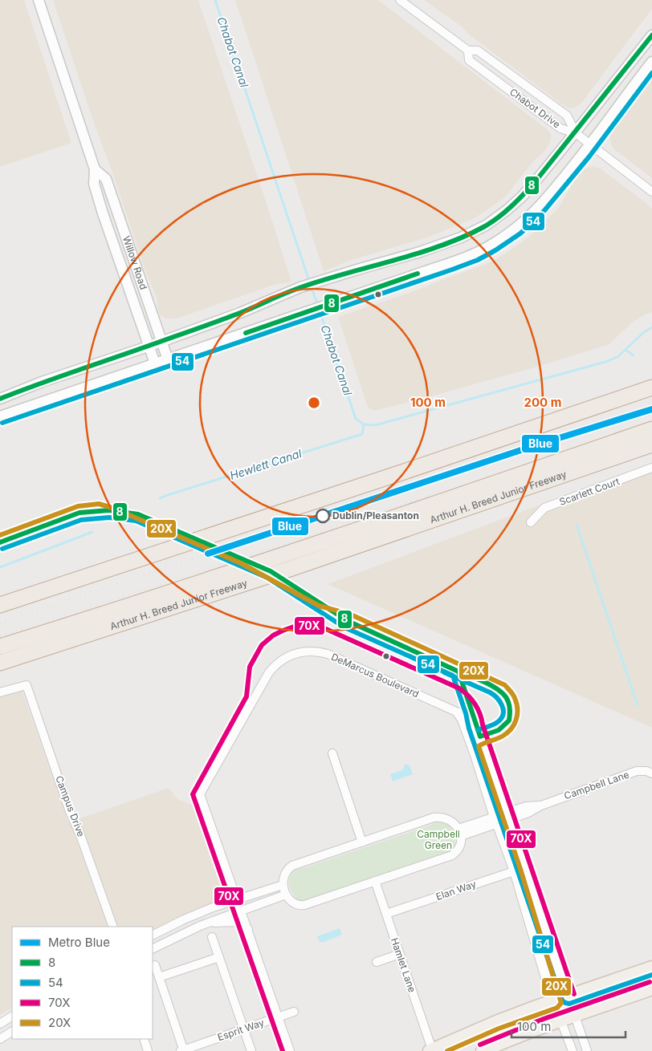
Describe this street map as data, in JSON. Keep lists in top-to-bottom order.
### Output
{
  "streets": {
    "highway": ["Arthur H. Breed Junior Freeway"],
    "street": [
      "Chabot Drive",
      "Willow Road",
      "Scarlett Court",
      "DeMarcus Boulevard",
      "Campbell Lane",
      "Campus Drive",
      "Elan Way",
      "Hamlet Lane",
      "Esprit Way"
    ]
  },
  "crossings": [
    ["DeMarcus Boulevard", "Campbell Lane"],
    ["Elan Way", "Hamlet Lane"]
  ],
  "water": ["Chabot Canal", "Hewlett Canal"],
  "parks": ["Campbell Green"],
  "places": ["Dublin/Pleasanton"],
  "lines": [
    "transit line 8",
    "transit line 54",
    "metro line Blue",
    "transit line 20X",
    "transit line 70X"
  ],
  "legend": [
    "Metro Blue",
    "8",
    "54",
    "70X",
    "20X"
  ],
  "scale_bar": "100 m",
  "rings": ["100 m", "200 m"]
}
